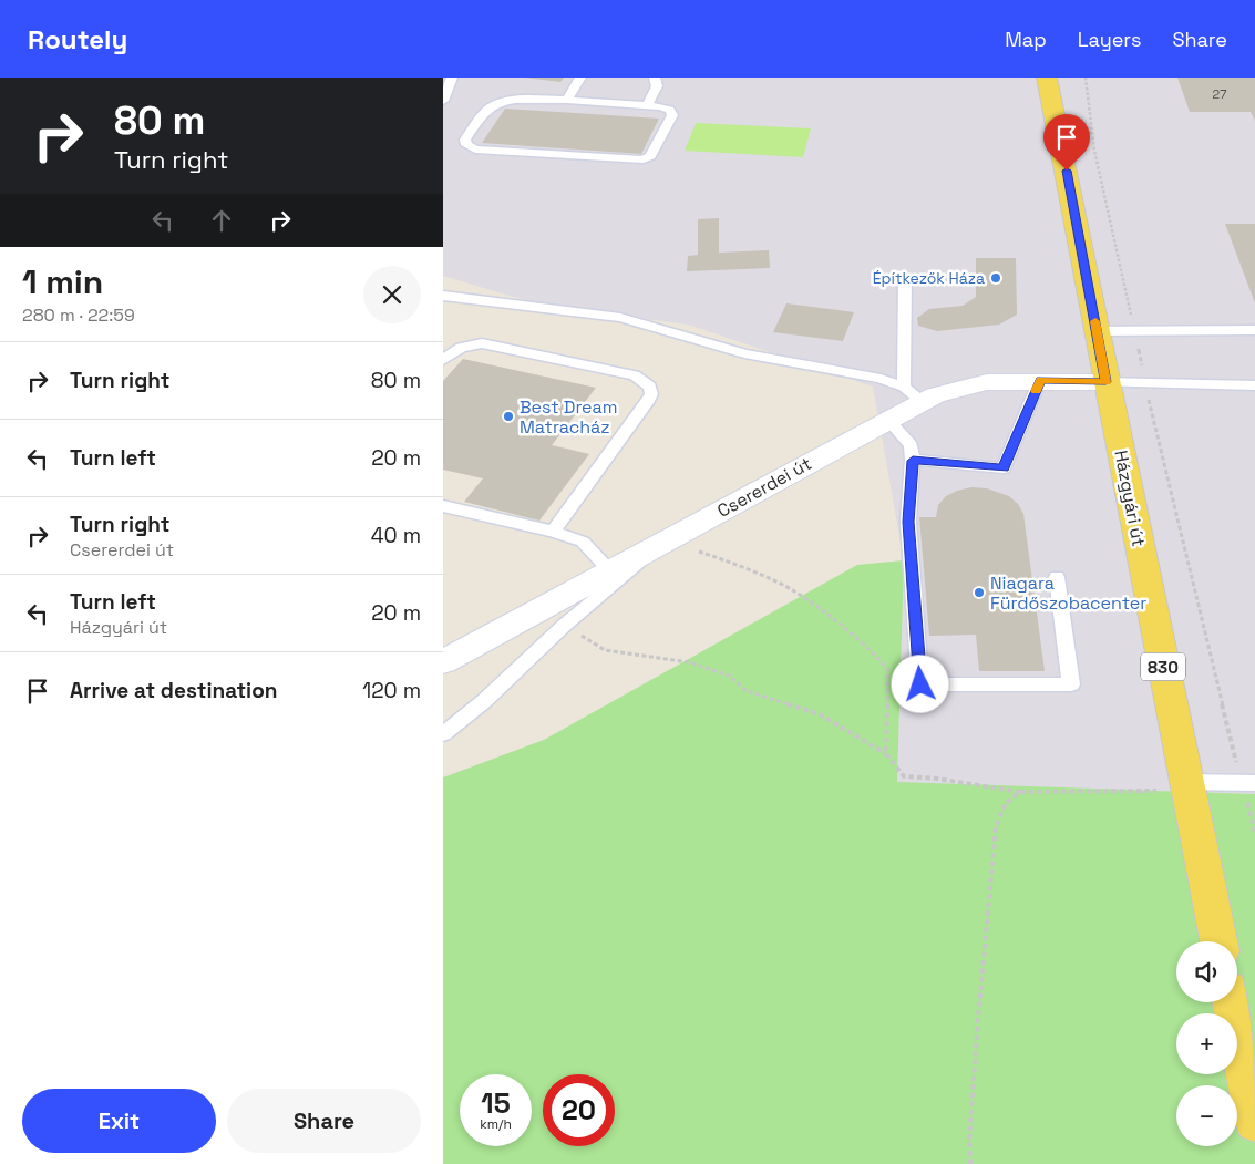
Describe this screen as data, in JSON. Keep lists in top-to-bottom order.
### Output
{
  "streets": {
    "main road": ["Házgyári út", "830"],
    "street": ["Csererdei út"]
  },
  "crossings": [
    ["Csererdei út", "Házgyári út"]
  ],
  "places": ["Építkezők Háza", "Best Dream Matracház", "Niagara Fürdőszobacenter"],
  "house_numbers": ["27"],
  "page": {
    "header": "Routely",
    "nav": ["Map", "Layers", "Share"],
    "turn": ["80 m", "Turn right"],
    "heading": ["1 min", "280 m · 22:59"],
    "list": [
      {
        "name": "Turn right",
        "value": "80 m"
      },
      {
        "name": "Turn left",
        "value": "20 m"
      },
      {
        "name": "Turn right",
        "note": "Csererdei út",
        "value": "40 m"
      },
      {
        "name": "Turn left",
        "note": "Házgyári út",
        "value": "20 m"
      },
      {
        "name": "Arrive at destination",
        "value": "120 m"
      }
    ],
    "map_buttons": ["+", "−"],
    "speed": "15 km/h",
    "limit": "20",
    "buttons": ["Exit", "Share"]
  }
}
